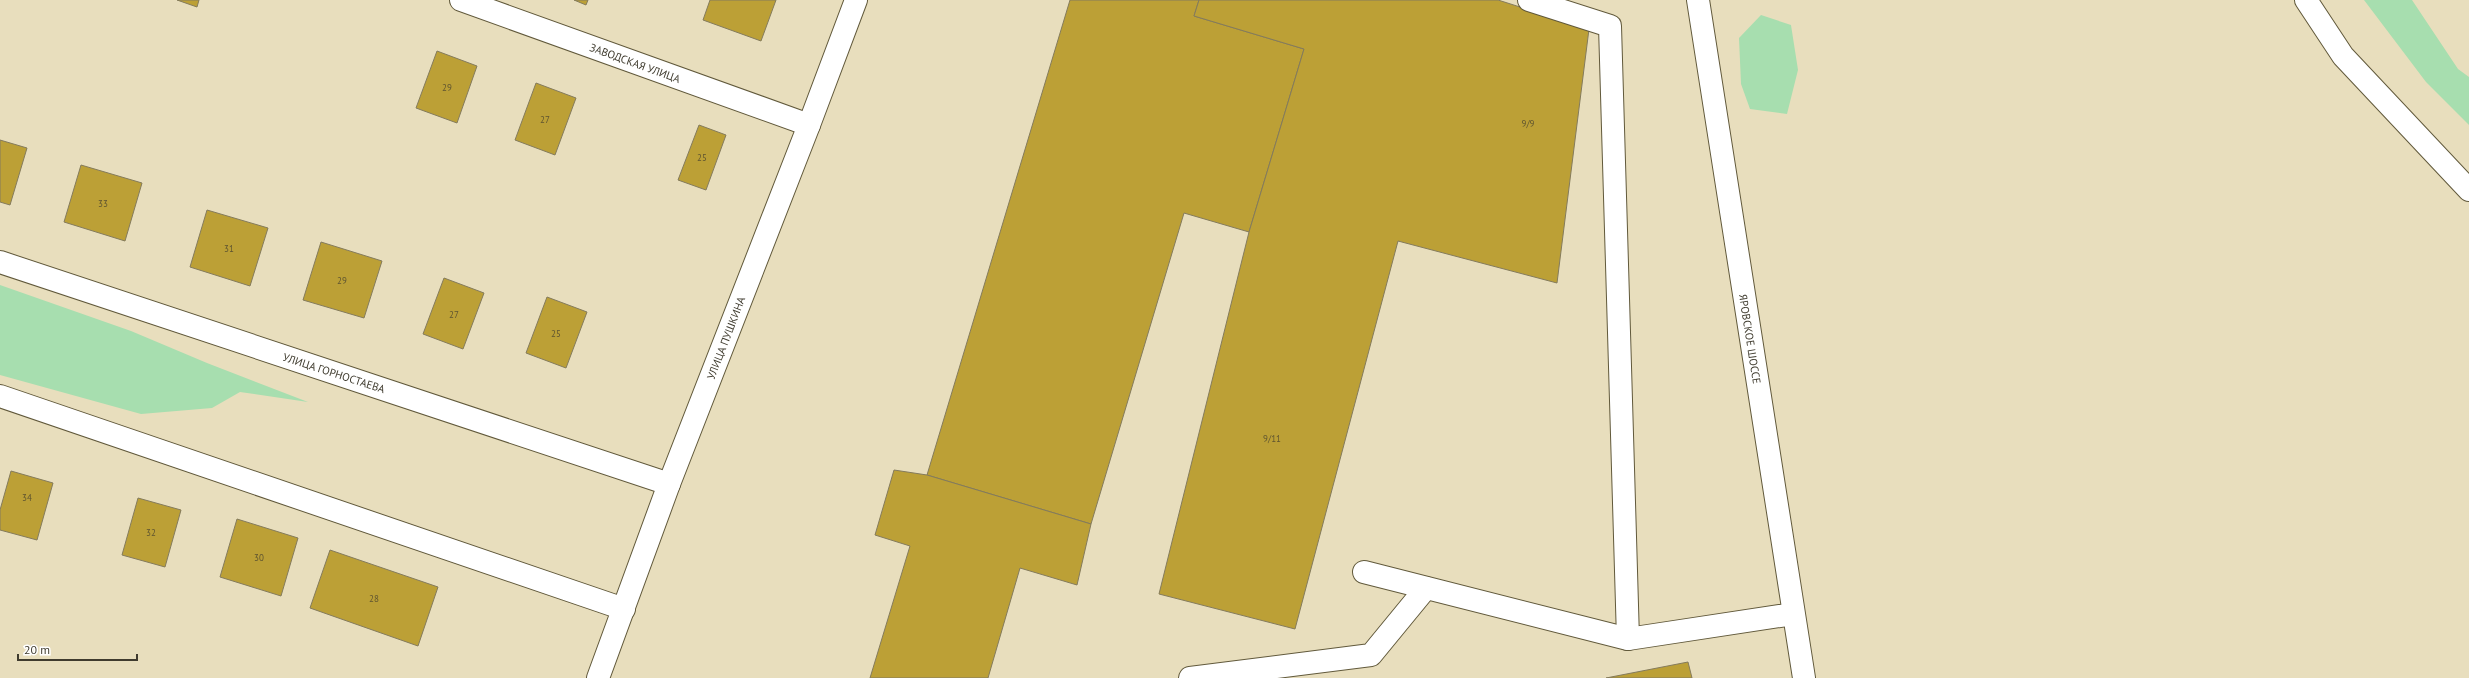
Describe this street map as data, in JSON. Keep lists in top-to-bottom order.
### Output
{
  "streets": {
    "street": [
      "ЗАВОДСКАЯ УЛИЦА",
      "УЛИЦА ПУШКИНА",
      "ЯРОВСКОЕ ШОССЕ",
      "УЛИЦА ГОРНОСТАЕВА"
    ]
  },
  "crossings": [
    ["ЗАВОДСКАЯ УЛИЦА", "УЛИЦА ПУШКИНА"],
    ["УЛИЦА ПУШКИНА", "УЛИЦА ГОРНОСТАЕВА"]
  ],
  "house_numbers": [
    "29",
    "27",
    "9/9",
    "25",
    "33",
    "31",
    "29",
    "27",
    "25",
    "9/11",
    "34",
    "32",
    "30",
    "28"
  ],
  "scale_bar": "20 m"
}
